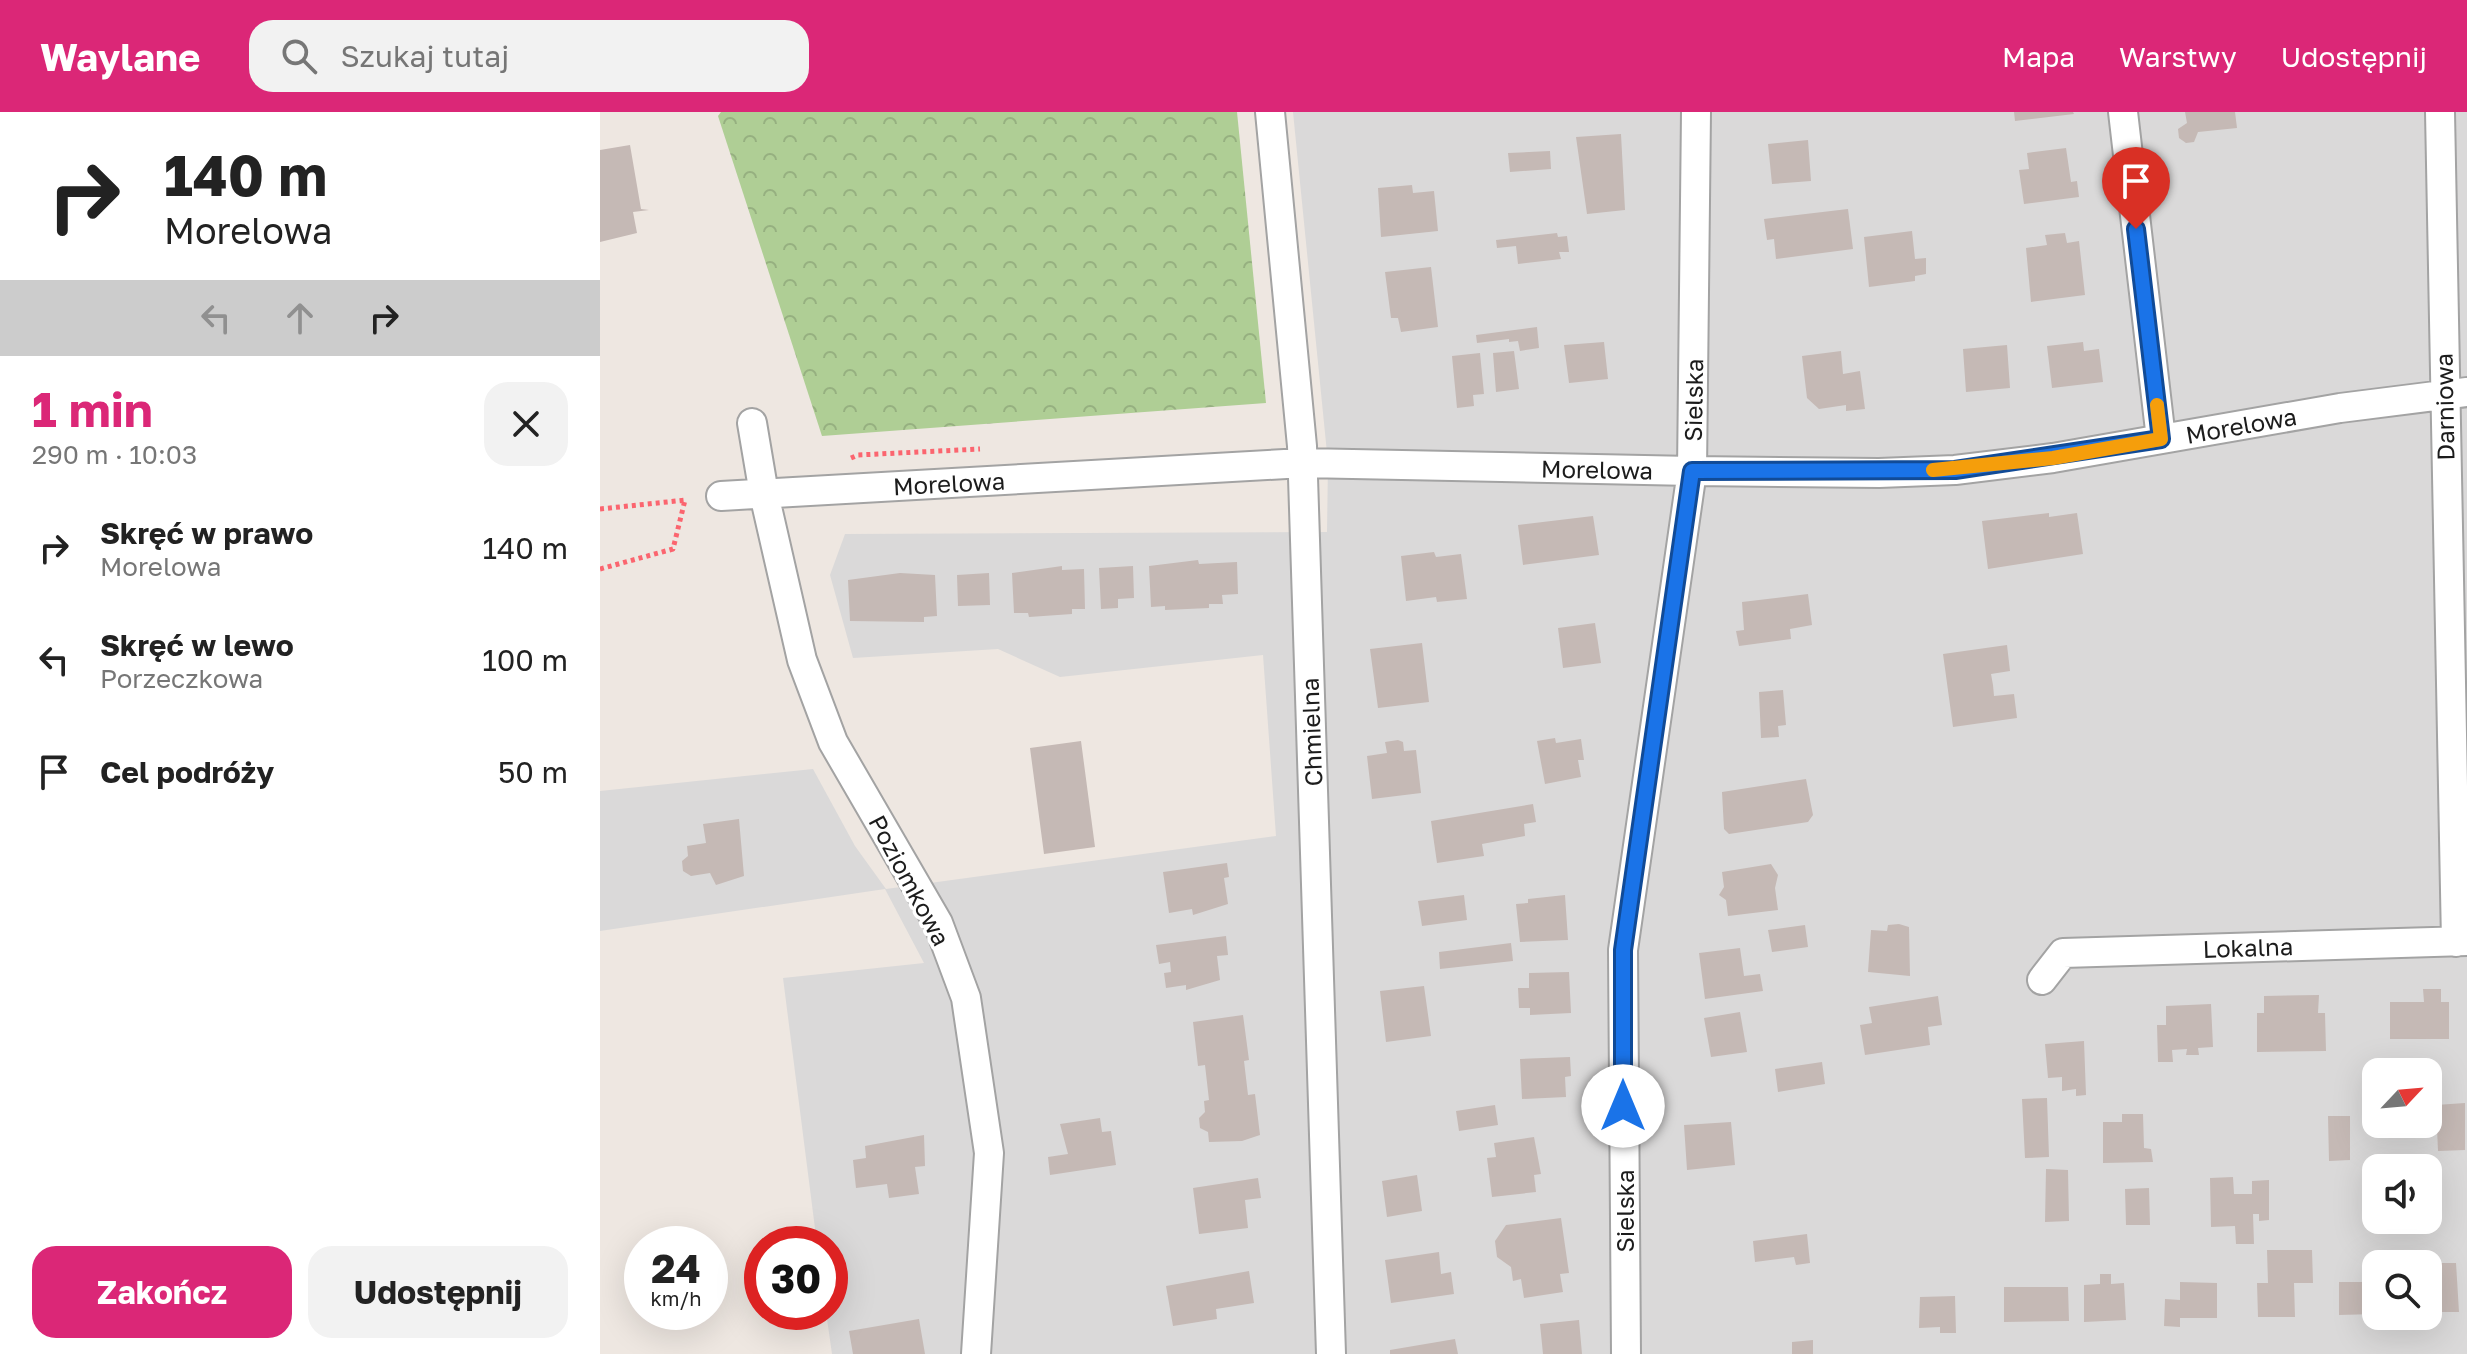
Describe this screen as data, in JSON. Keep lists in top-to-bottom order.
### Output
{
  "streets": {
    "street": [
      "Sielska",
      "Darniowa",
      "Morelowa",
      "Chmielna",
      "Poziomkowa",
      "Lokalna"
    ]
  },
  "crossings": [
    ["Sielska", "Morelowa"],
    ["Darniowa", "Morelowa"],
    ["Darniowa", "Lokalna"],
    ["Morelowa", "Chmielna"],
    ["Morelowa", "Poziomkowa"]
  ],
  "north": "top right",
  "page": {
    "header": "Waylane",
    "search": "Szukaj tutaj",
    "nav": ["Mapa", "Warstwy", "Udostępnij"],
    "turn": ["140 m", "Morelowa"],
    "heading": ["1 min", "290 m · 10:03"],
    "list": [
      {
        "name": "Skręć w prawo",
        "note": "Morelowa",
        "value": "140 m"
      },
      {
        "name": "Skręć w lewo",
        "note": "Porzeczkowa",
        "value": "100 m"
      },
      {
        "name": "Cel podróży",
        "value": "50 m"
      }
    ],
    "speed": "24 km/h",
    "limit": "30",
    "buttons": ["Zakończ", "Udostępnij"]
  }
}
